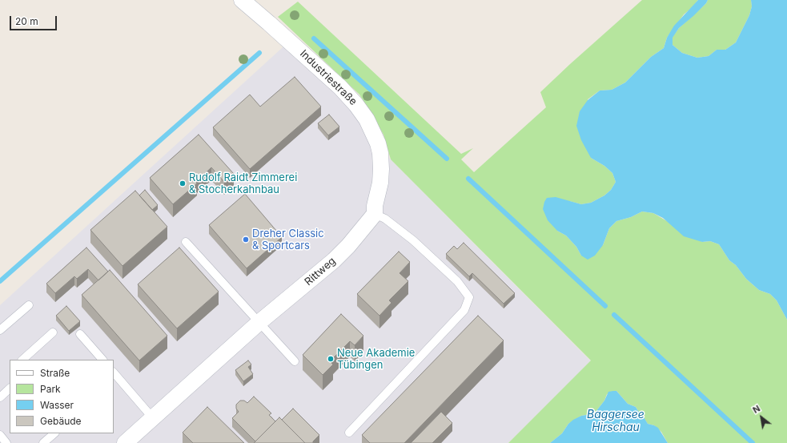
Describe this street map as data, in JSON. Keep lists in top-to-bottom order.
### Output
{
  "streets": {
    "street": ["Industriestraße", "Rittweg"]
  },
  "crossings": [
    ["Industriestraße", "Rittweg"]
  ],
  "water": ["Baggersee Hirschau"],
  "places": ["Rudolf Raidt Zimmerei & Stocherkahnbau", "Dreher Classic & Sportcars", "Neue Akademie Tübingen"],
  "legend": [
    "Straße",
    "Park",
    "Wasser",
    "Gebäude"
  ],
  "scale_bar": "20 m",
  "north": "top left"
}
